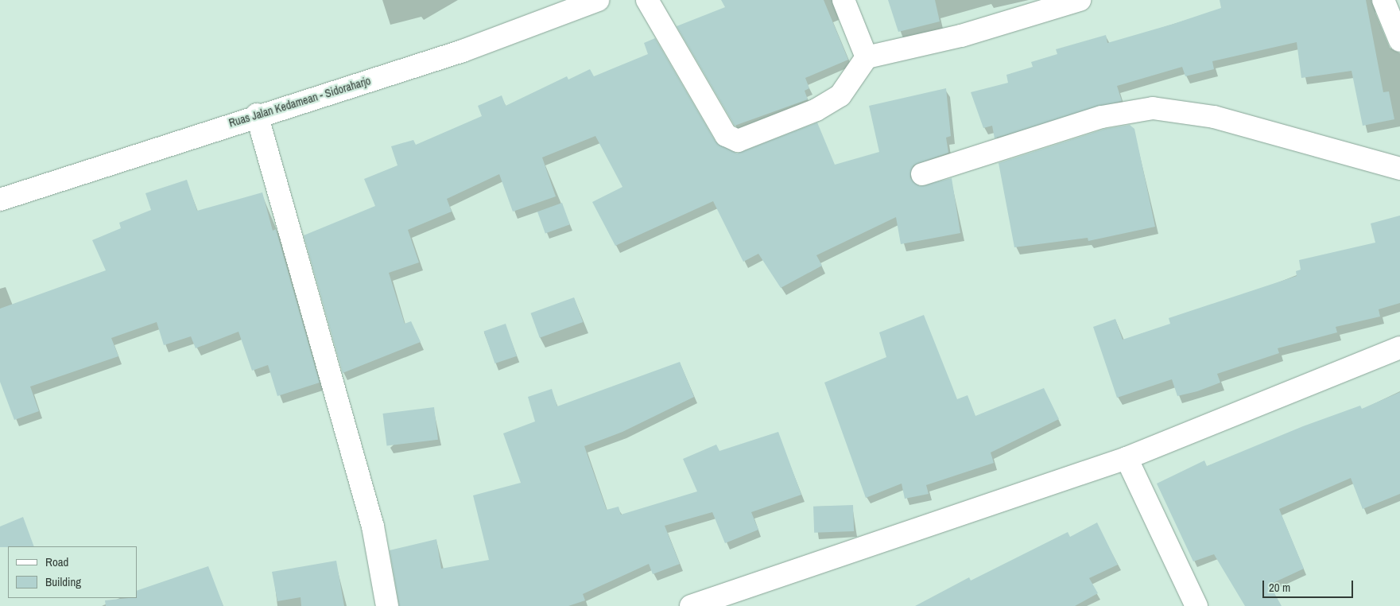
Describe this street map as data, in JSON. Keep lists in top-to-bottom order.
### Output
{
  "streets": {
    "street": ["Ruas Jalan Kedamean - Sidoraharjo"]
  },
  "legend": ["Road", "Building"],
  "scale_bar": "20 m"
}
